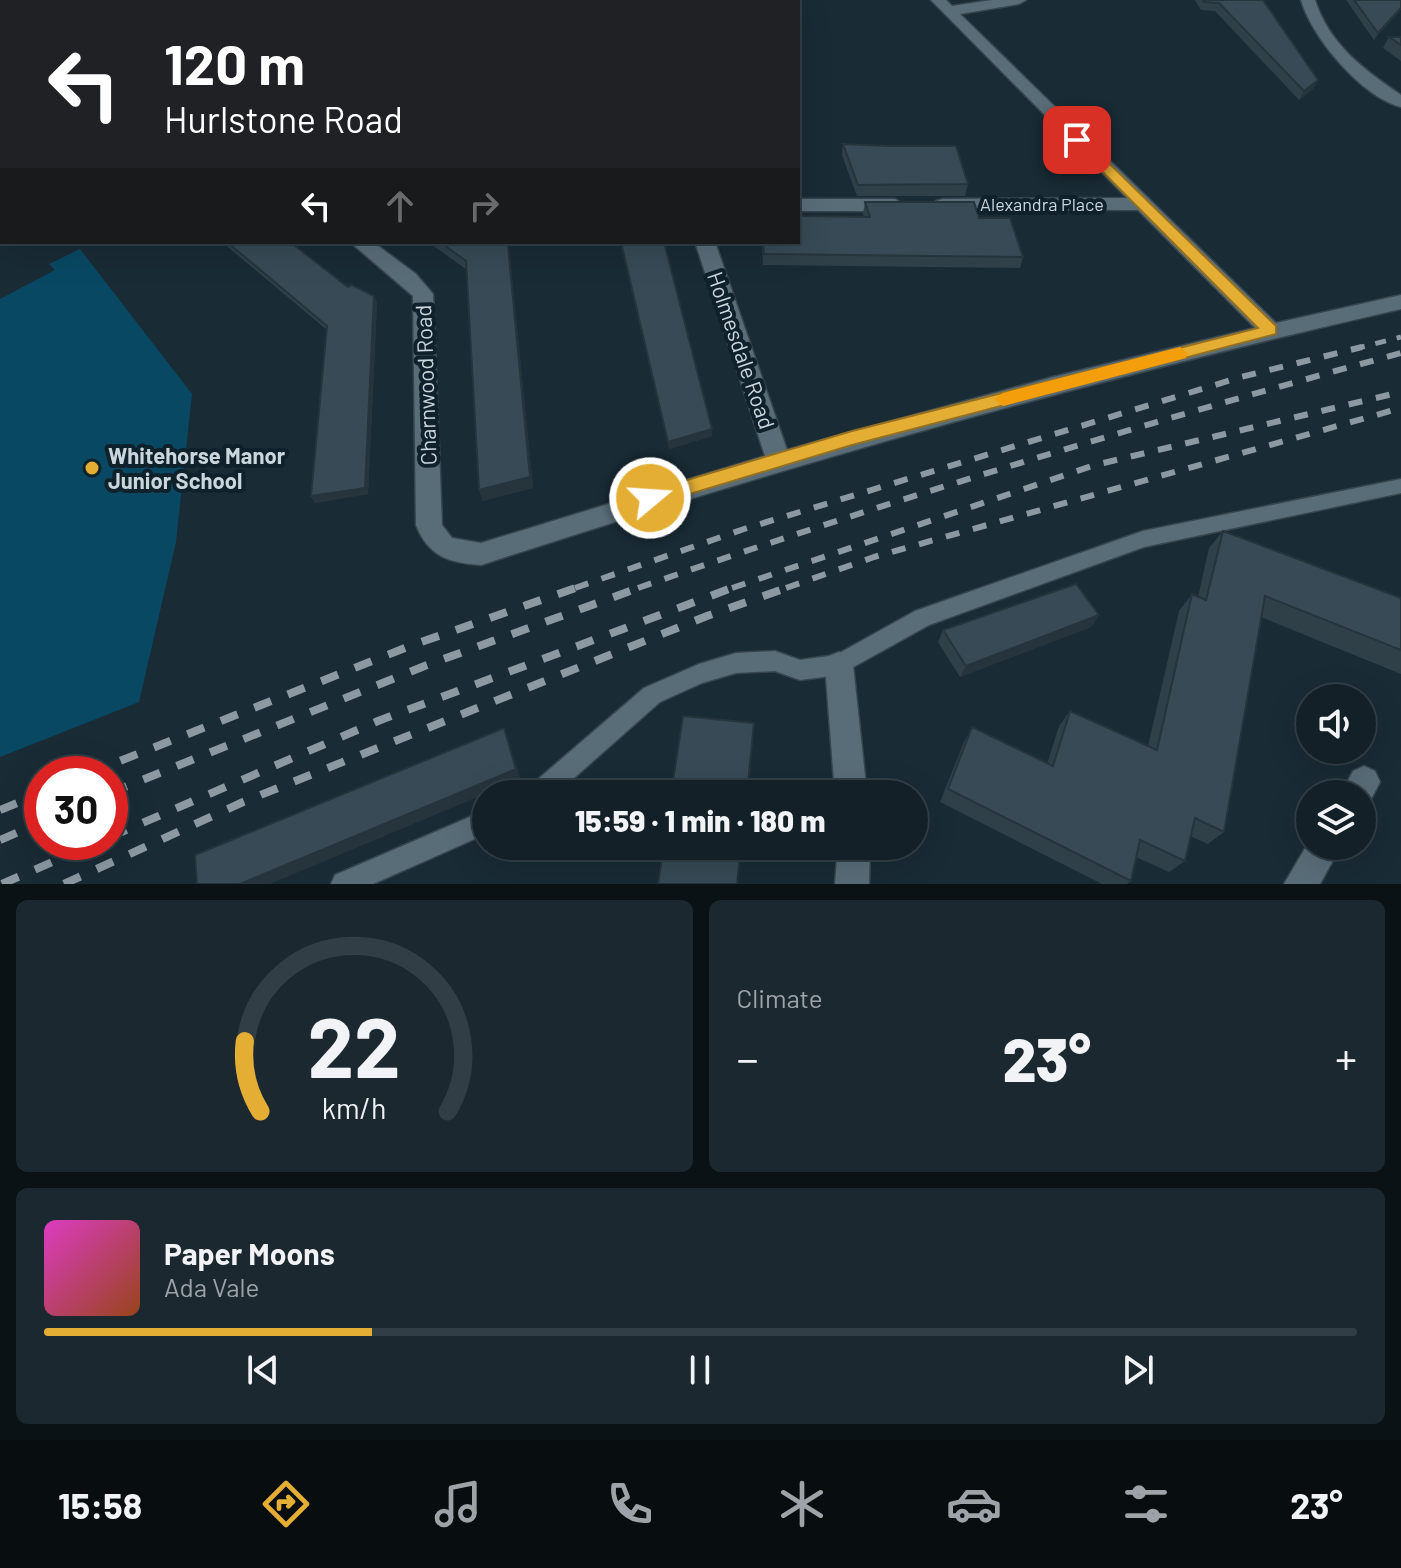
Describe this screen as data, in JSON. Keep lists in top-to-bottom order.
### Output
{
  "streets": {
    "street": ["Alexandra Place", "Holmesdale Road", "Charnwood Road"]
  },
  "crossings": [
    ["Holmesdale Road", "Charnwood Road"]
  ],
  "places": ["Whitehorse Manor Junior School"],
  "page": {
    "turn": ["120 m", "Hurlstone Road"],
    "limit": "30",
    "trip": "15:59 · 1 min · 180 m",
    "tile": "Climate",
    "heat": ["−", "23°", "+"],
    "song": ["Paper Moons", "Ada Vale"],
    "tabs": ["15:58", "23°"],
    "gauge": ["22", "km/h"]
  }
}
